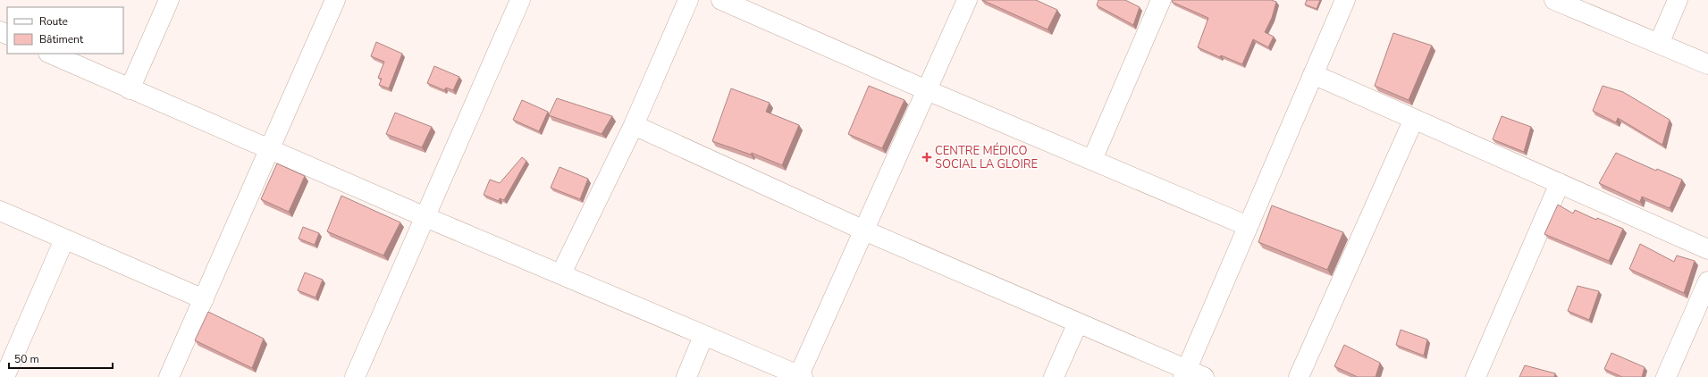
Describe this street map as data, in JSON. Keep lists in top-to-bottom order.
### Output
{
  "places": {
    "health": ["CENTRE MÉDICO SOCIAL LA GLOIRE"]
  },
  "legend": ["Route", "Bâtiment"],
  "scale_bar": "50 m"
}
